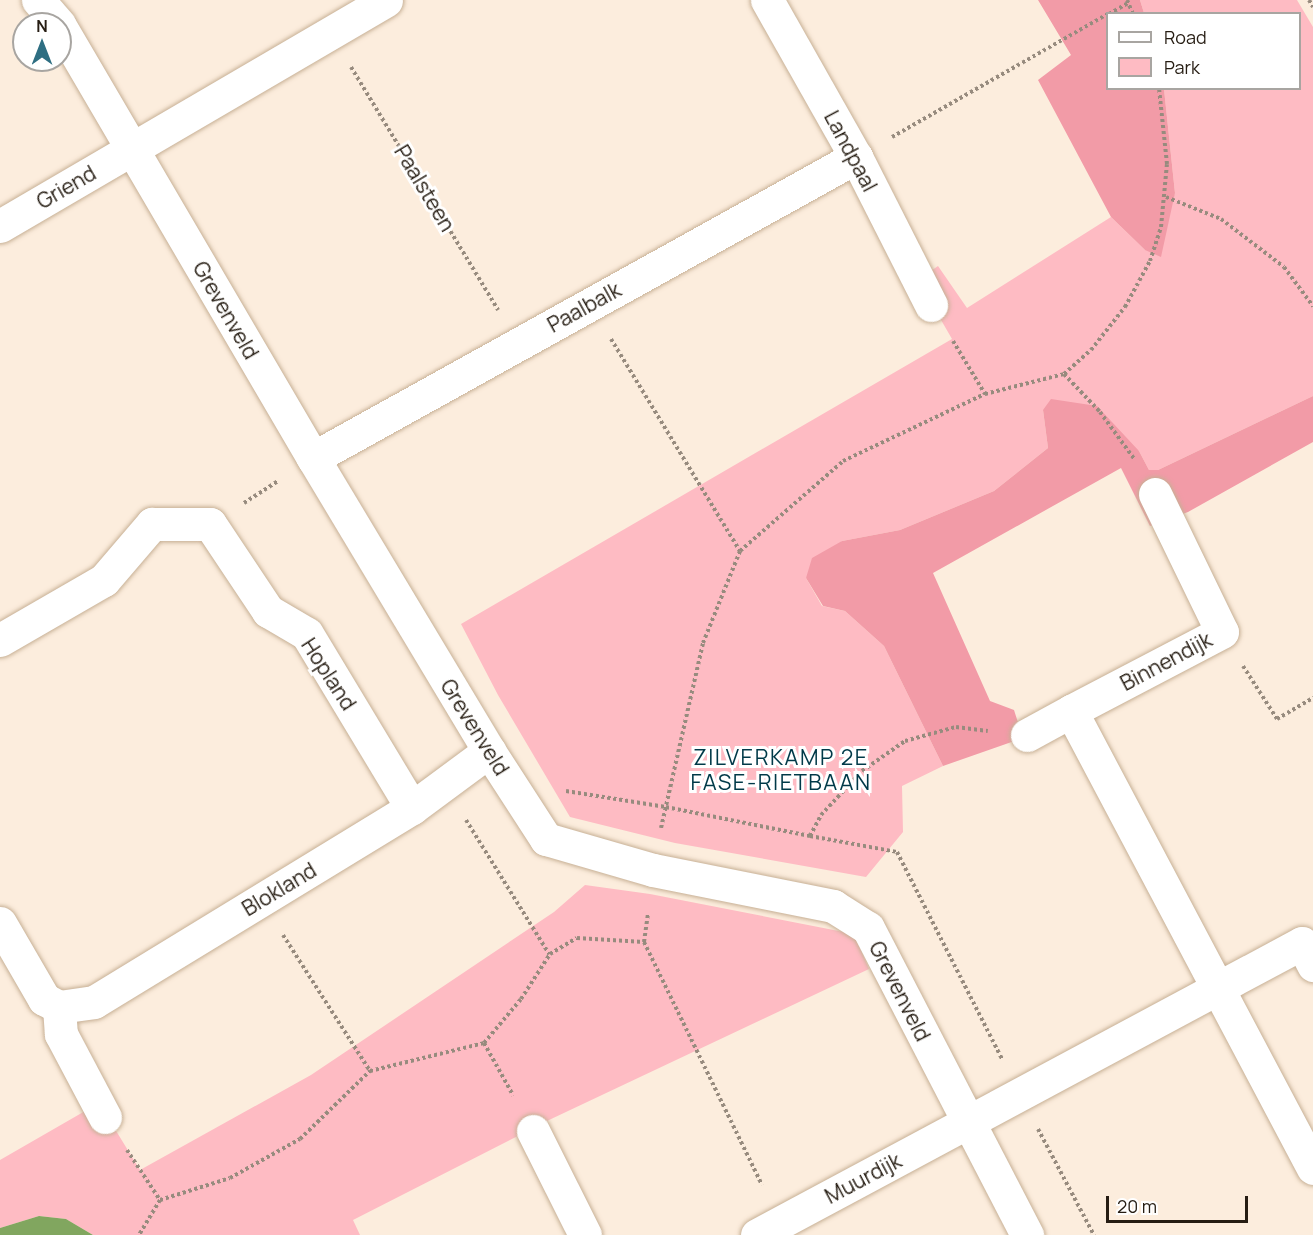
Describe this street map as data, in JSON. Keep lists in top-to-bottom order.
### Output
{
  "streets": {
    "street": [
      "Landpaal",
      "Griend",
      "Paalbalk",
      "Grevenveld",
      "Binnendijk",
      "Hopland",
      "Blokland",
      "Muurdijk"
    ],
    "path": ["Paalsteen"]
  },
  "crossings": [
    ["Landpaal", "Paalbalk"],
    ["Griend", "Grevenveld"],
    ["Paalsteen", "Paalbalk"],
    ["Paalbalk", "Grevenveld"],
    ["Grevenveld", "Blokland"],
    ["Grevenveld", "Muurdijk"],
    ["Hopland", "Blokland"]
  ],
  "districts": ["ZILVERKAMP 2E FASE-RIETBAAN"],
  "legend": ["Road", "Park"],
  "scale_bar": "20 m",
  "north": "top"
}
